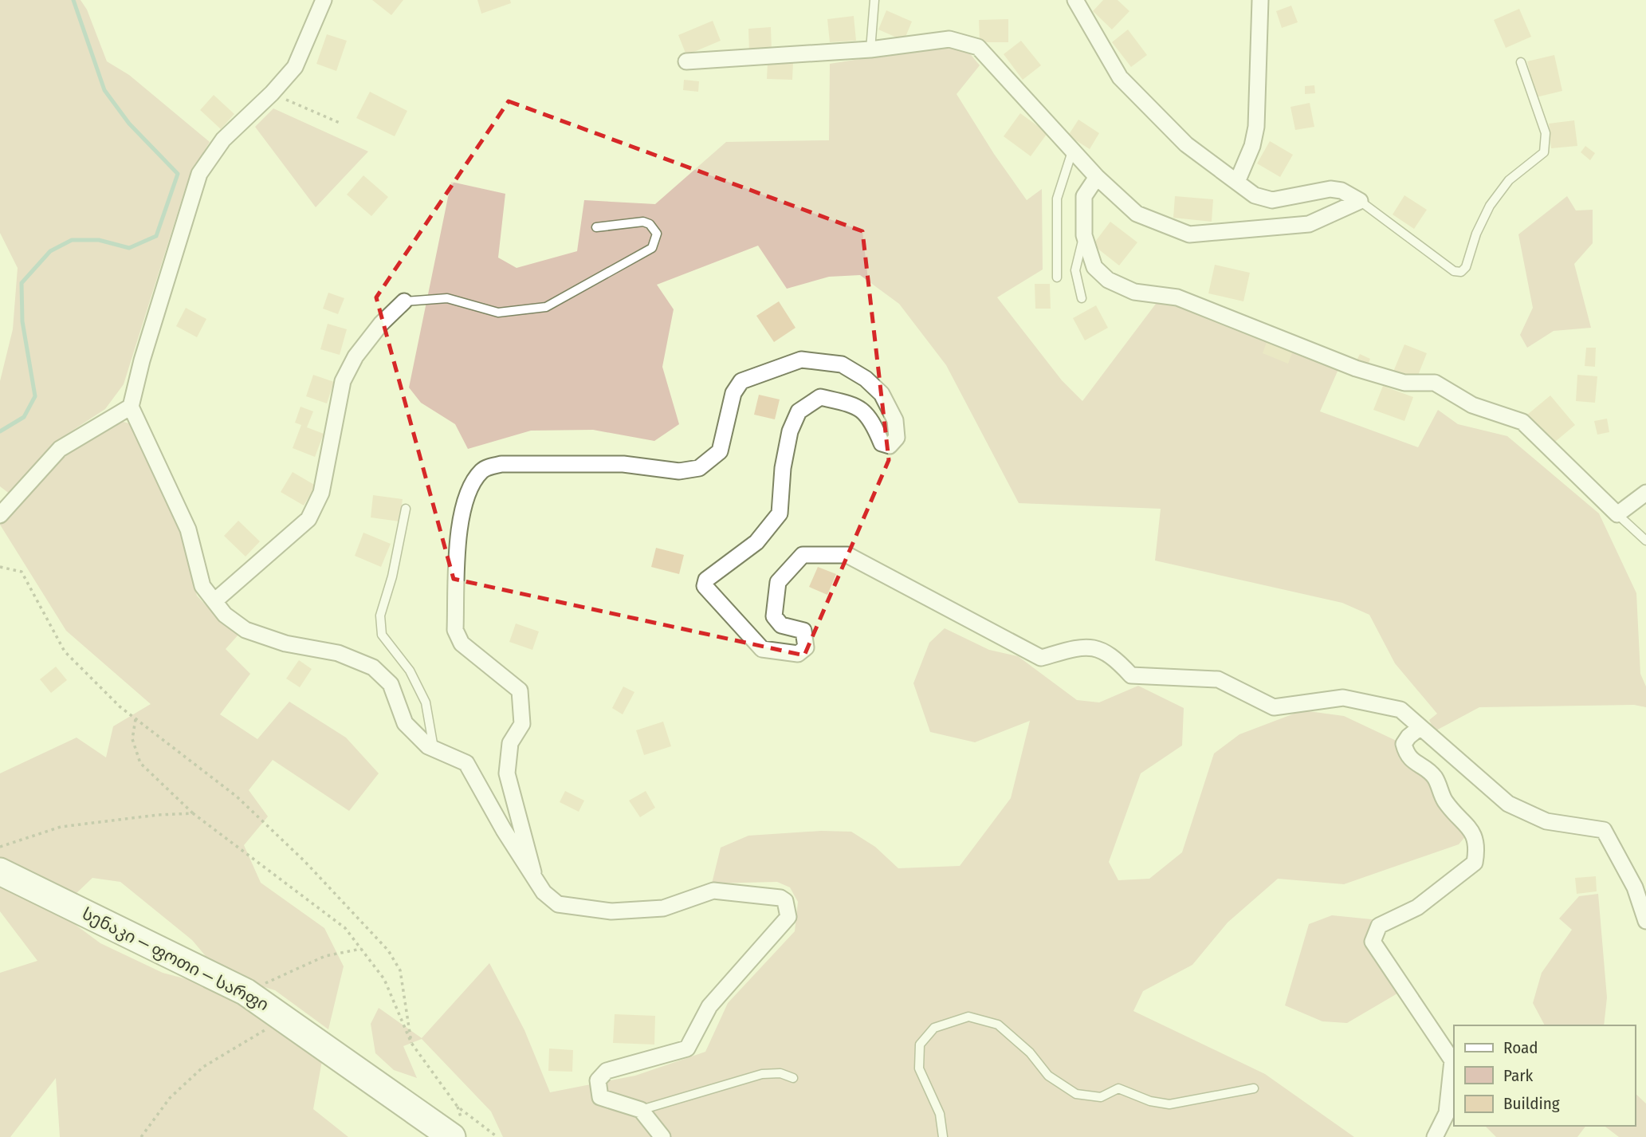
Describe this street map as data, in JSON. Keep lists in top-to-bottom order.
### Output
{
  "streets": {
    "highway": ["სენაკი — ფოთი — სარფი"]
  },
  "legend": ["Road", "Park", "Building"]
}
